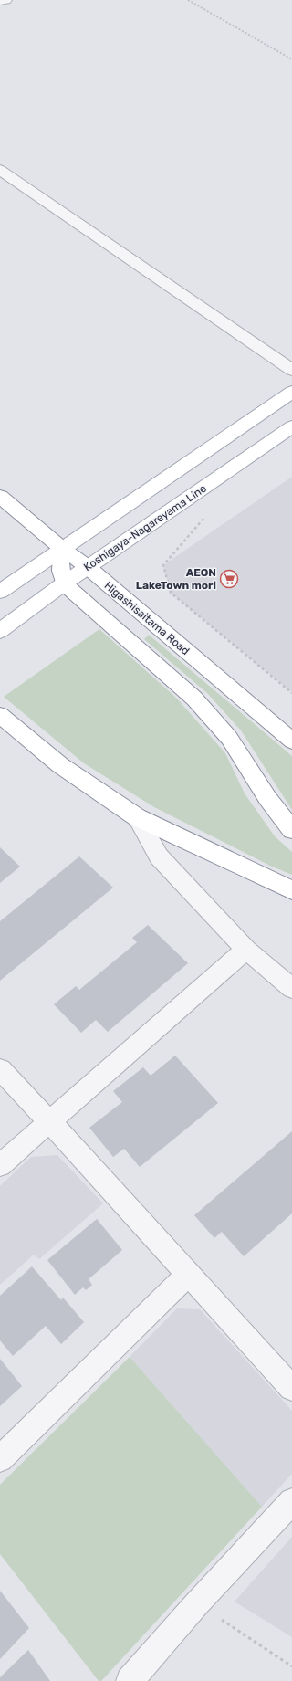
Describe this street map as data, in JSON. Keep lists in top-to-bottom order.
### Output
{
  "streets": {
    "main road": ["Koshigaya-Nagareyama Line", "Higashisaitama Road"]
  },
  "crossings": [
    ["Koshigaya-Nagareyama Line", "Higashisaitama Road"]
  ],
  "places": {
    "supermarket": ["AEON LakeTown mori"]
  }
}
